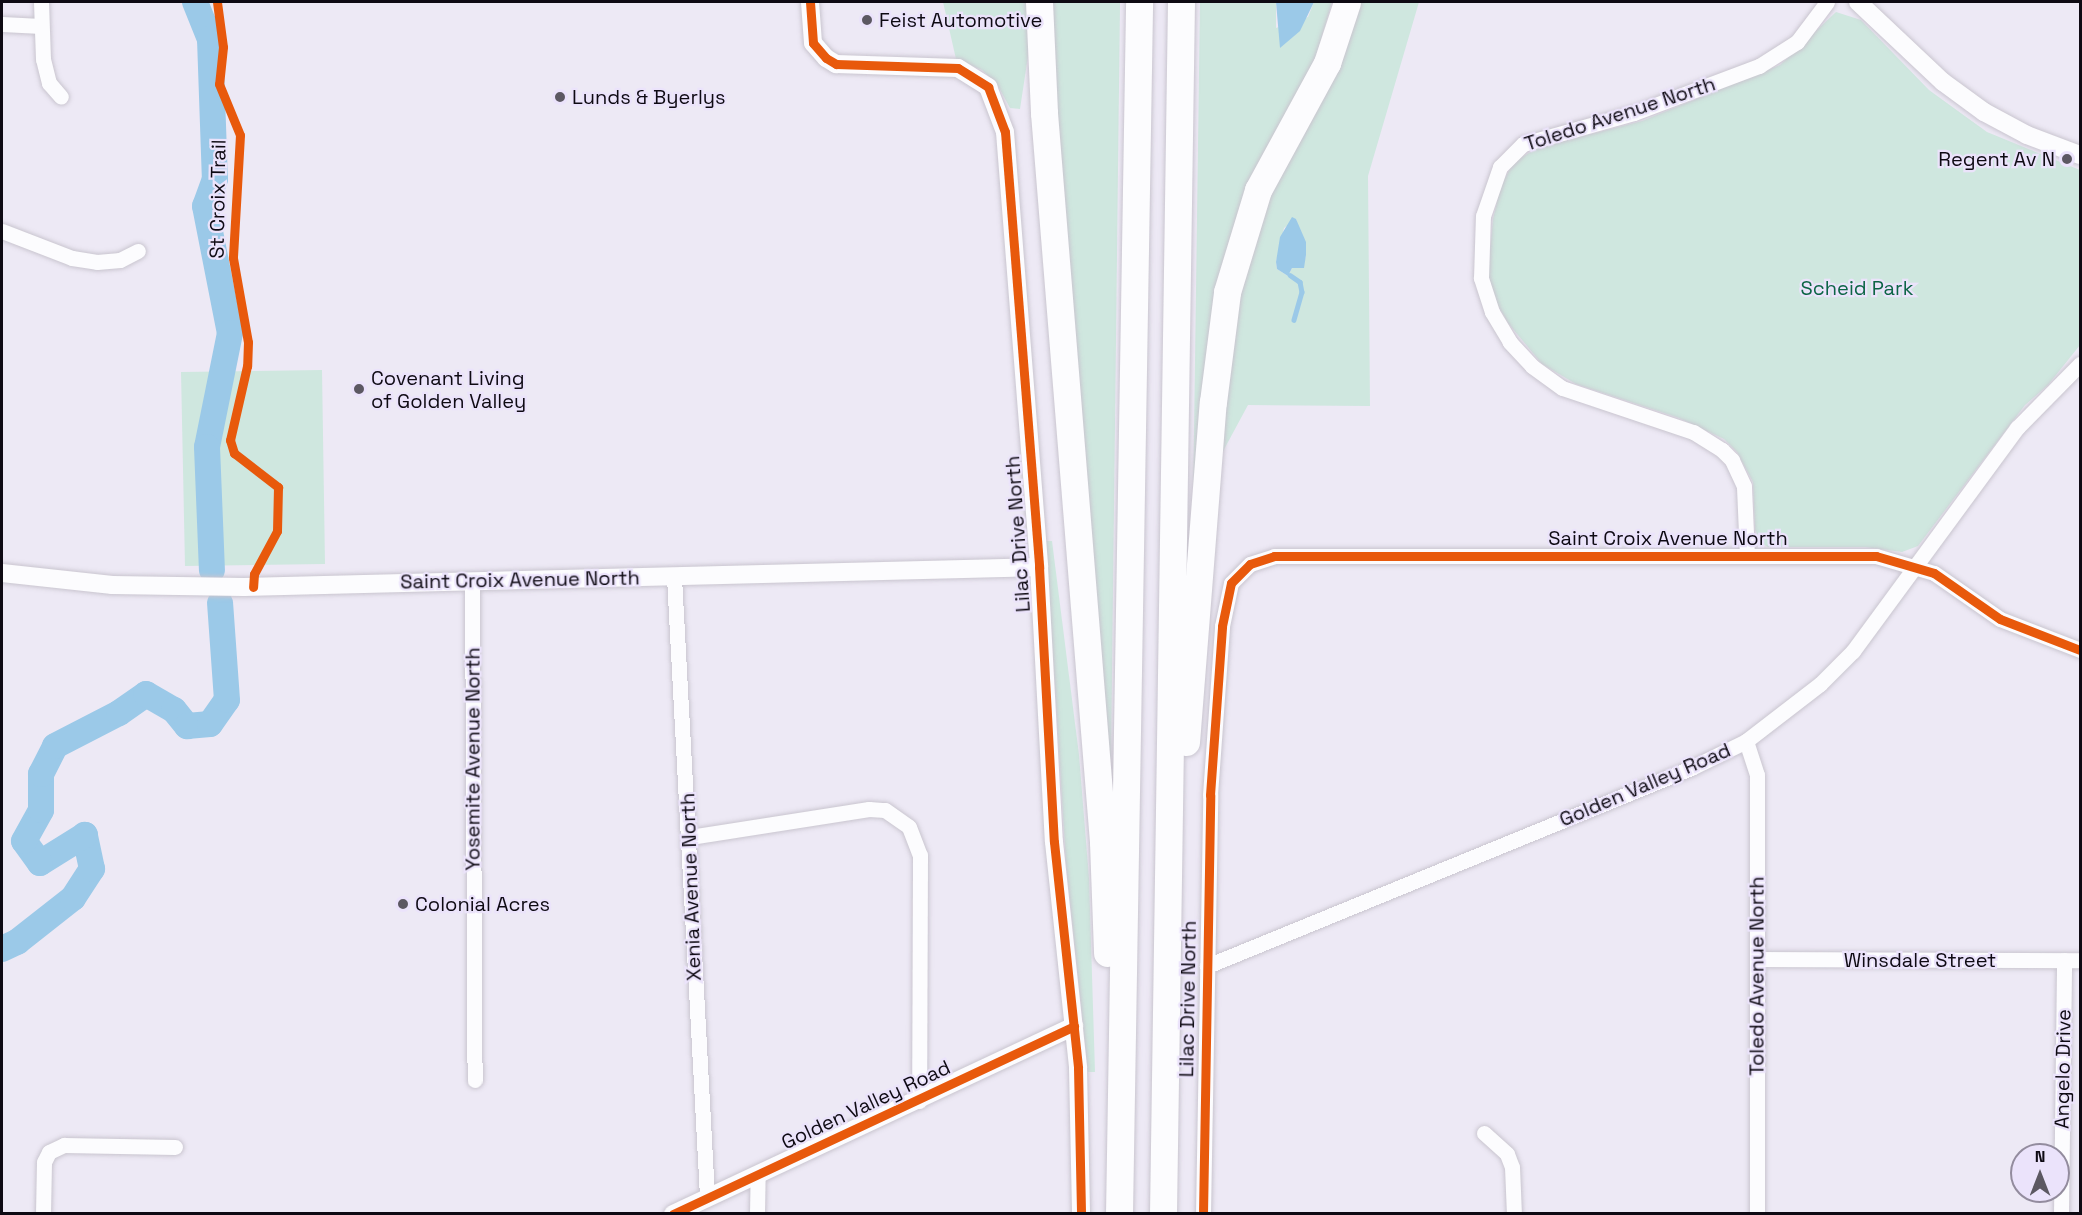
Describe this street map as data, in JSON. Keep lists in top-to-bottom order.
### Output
{
  "streets": {
    "street": [
      "Toledo Avenue North",
      "Lilac Drive North",
      "Saint Croix Avenue North",
      "Yosemite Avenue North",
      "Golden Valley Road",
      "Xenia Avenue North",
      "Winsdale Street",
      "Angelo Drive"
    ],
    "cycle path": ["St Croix Trail"]
  },
  "crossings": [
    ["Toledo Avenue North", "Saint Croix Avenue North"],
    ["Toledo Avenue North", "Golden Valley Road"],
    ["Toledo Avenue North", "Winsdale Street"],
    ["Lilac Drive North", "Saint Croix Avenue North"],
    ["Lilac Drive North", "Golden Valley Road"],
    ["Saint Croix Avenue North", "Yosemite Avenue North"],
    ["Saint Croix Avenue North", "Golden Valley Road"],
    ["Saint Croix Avenue North", "Xenia Avenue North"],
    ["Golden Valley Road", "Xenia Avenue North"],
    ["Winsdale Street", "Angelo Drive"]
  ],
  "parks": ["Scheid Park"],
  "places": [
    "Feist Automotive",
    "Lunds & Byerlys",
    "Regent Av N",
    "Covenant Living of Golden Valley",
    "Colonial Acres"
  ],
  "north": "top"
}
